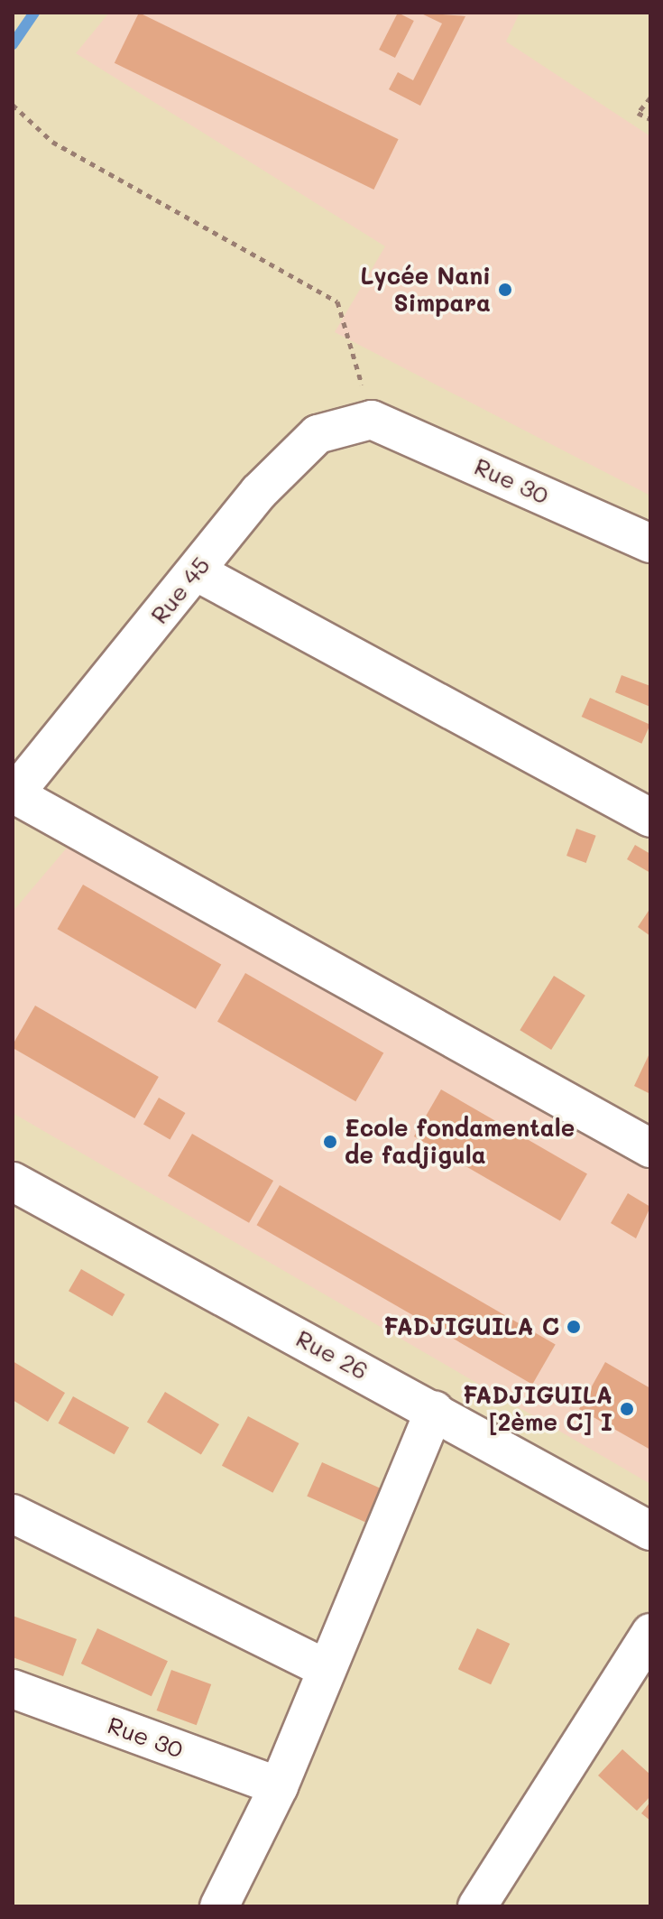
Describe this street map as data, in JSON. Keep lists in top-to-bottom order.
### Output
{
  "streets": {
    "street": ["Rue 30", "Rue 45", "Rue 26"]
  },
  "crossings": [
    ["Rue 30", "Rue 45"]
  ],
  "places": [
    "Lycée Nani Simpara",
    "Ecole fondamentale de fadjigula",
    "FADJIGUILA C",
    "FADJIGUILA [2ème C] I"
  ]
}
